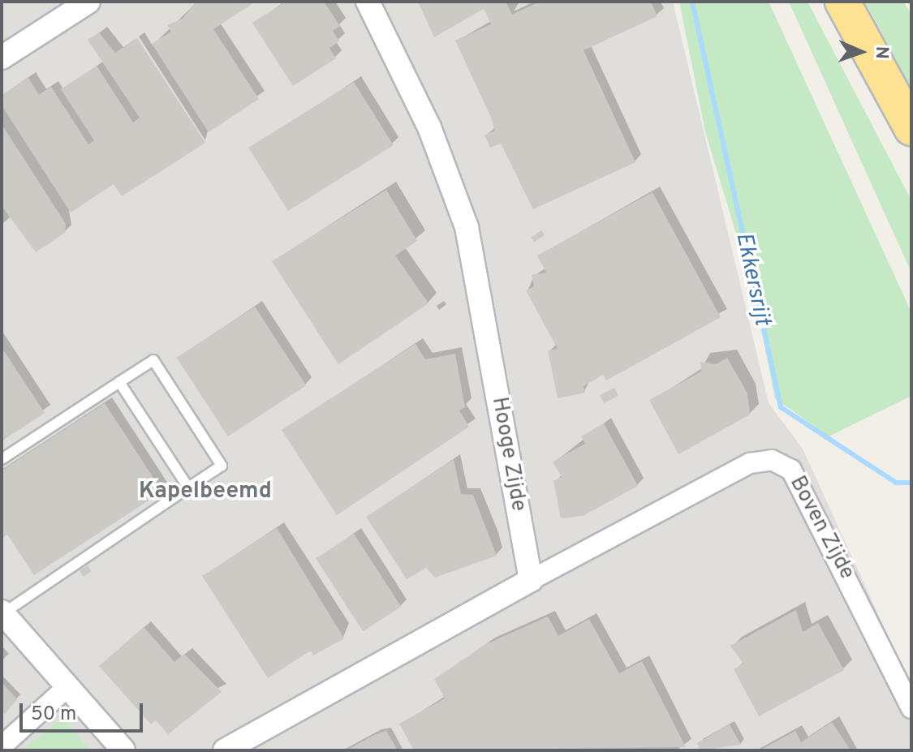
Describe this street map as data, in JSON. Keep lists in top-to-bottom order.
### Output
{
  "streets": {
    "street": ["Hooge Zijde", "Boven Zijde"]
  },
  "crossings": [
    ["Hooge Zijde", "Boven Zijde"]
  ],
  "districts": ["Kapelbeemd"],
  "water": ["Ekkersrijt"],
  "scale_bar": "50 m",
  "north": "right"
}
